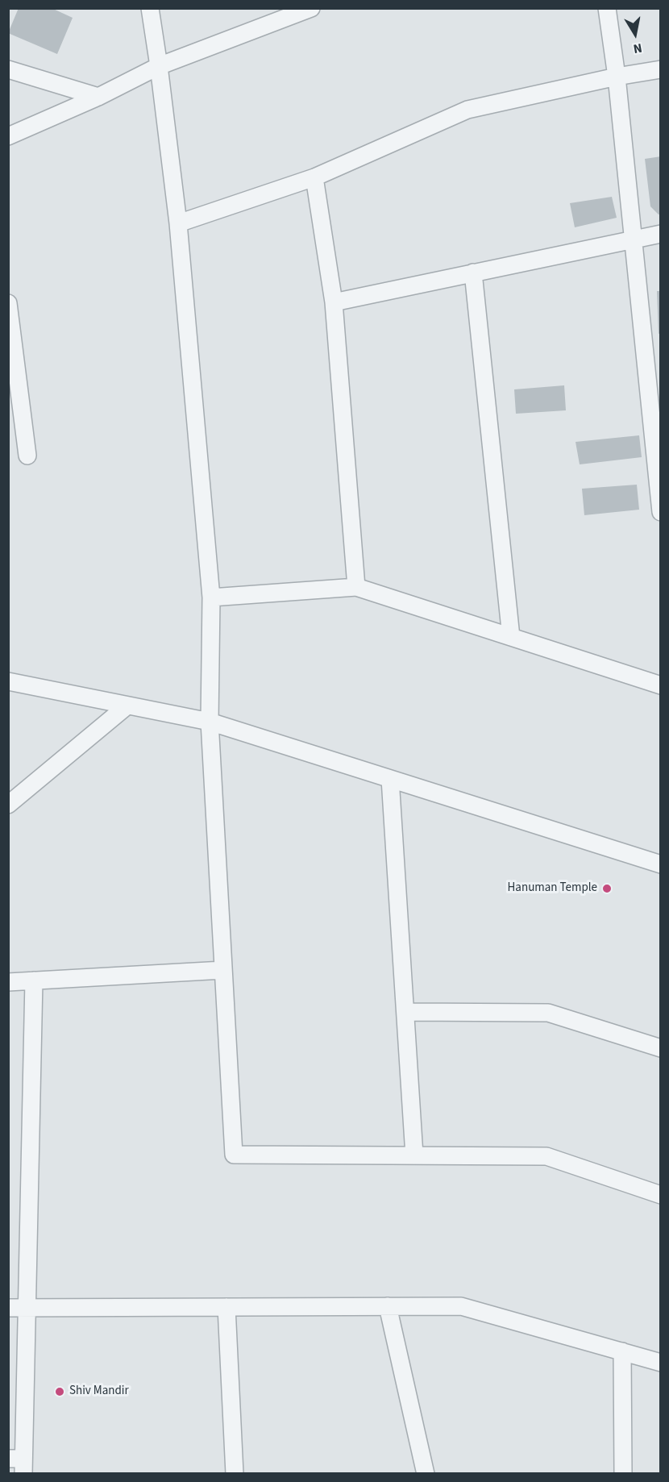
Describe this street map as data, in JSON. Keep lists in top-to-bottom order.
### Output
{
  "places": ["Hanuman Temple", "Shiv Mandir"],
  "north": "bottom"
}
